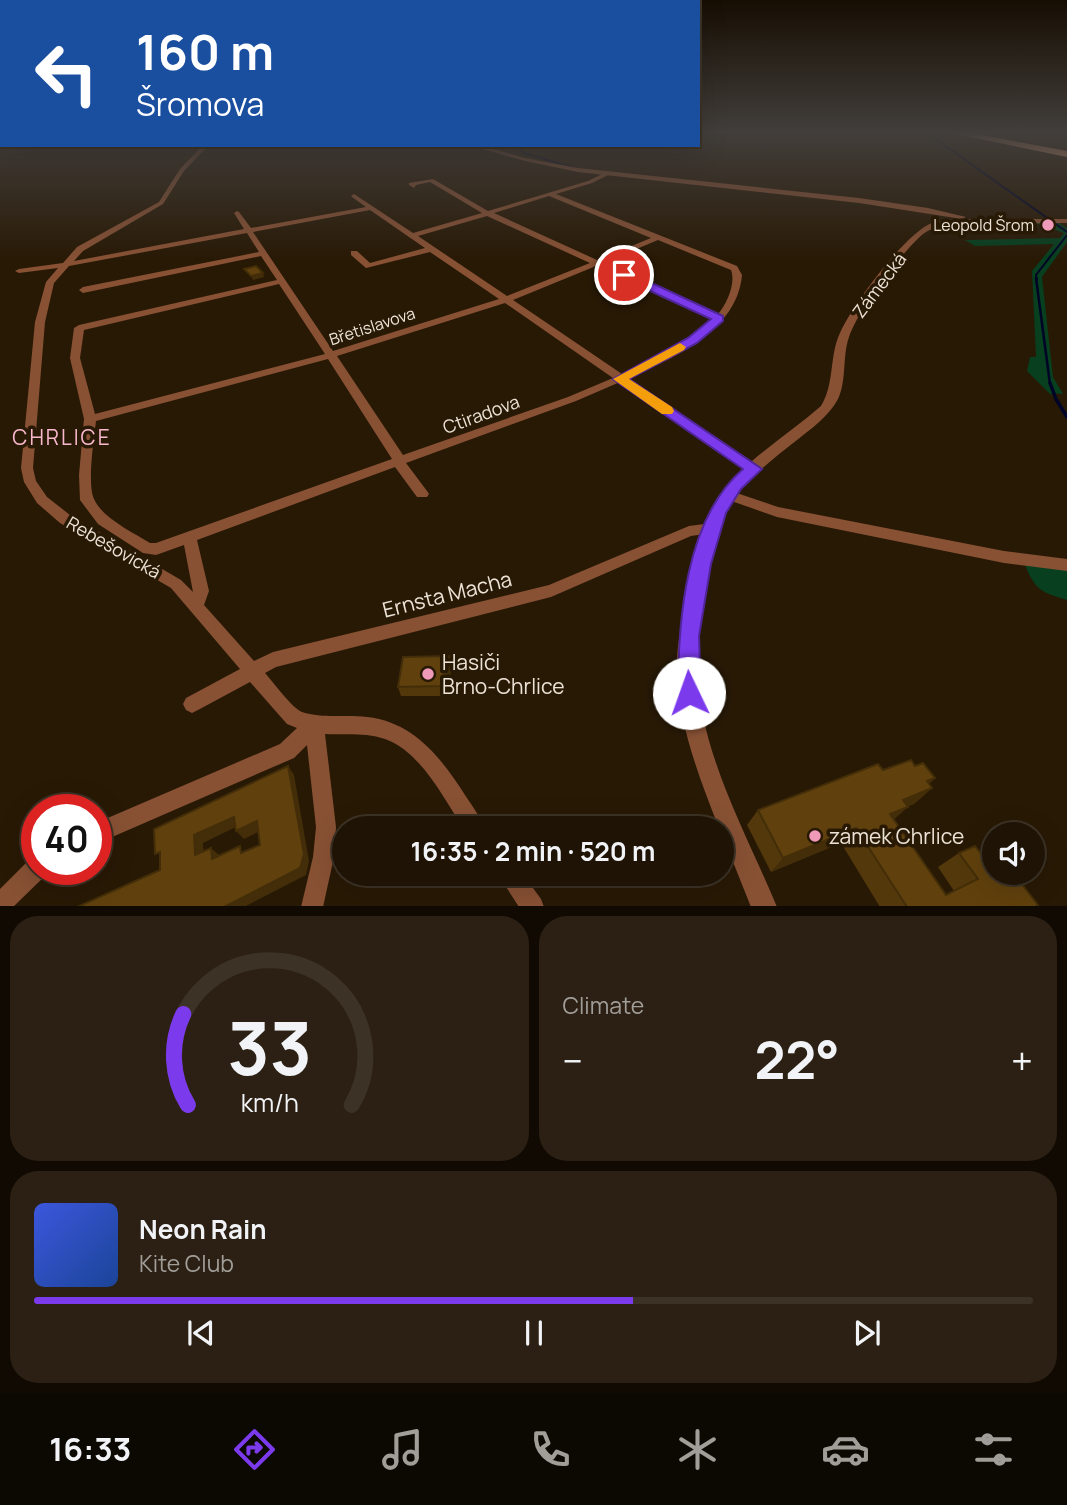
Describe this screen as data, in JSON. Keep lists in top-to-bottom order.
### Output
{
  "streets": {
    "street": [
      "Zámecká",
      "Břetislavova",
      "Ctiradova",
      "Rebešovická",
      "Ernsta Macha"
    ]
  },
  "crossings": [
    ["Zámecká", "Ernsta Macha"],
    ["Břetislavova", "Ctiradova"],
    ["Rebešovická", "Ernsta Macha"]
  ],
  "districts": ["CHRLICE"],
  "places": ["Leopold Šrom", "Hasiči Brno-Chrlice", "zámek Chrlice"],
  "page": {
    "turn": ["160 m", "Šromova"],
    "limit": "40",
    "trip": "16:35 · 2 min · 520 m",
    "tile": "Climate",
    "heat": ["−", "22°", "+"],
    "song": ["Neon Rain", "Kite Club"],
    "tabs": "16:33",
    "gauge": ["33", "km/h"]
  }
}
